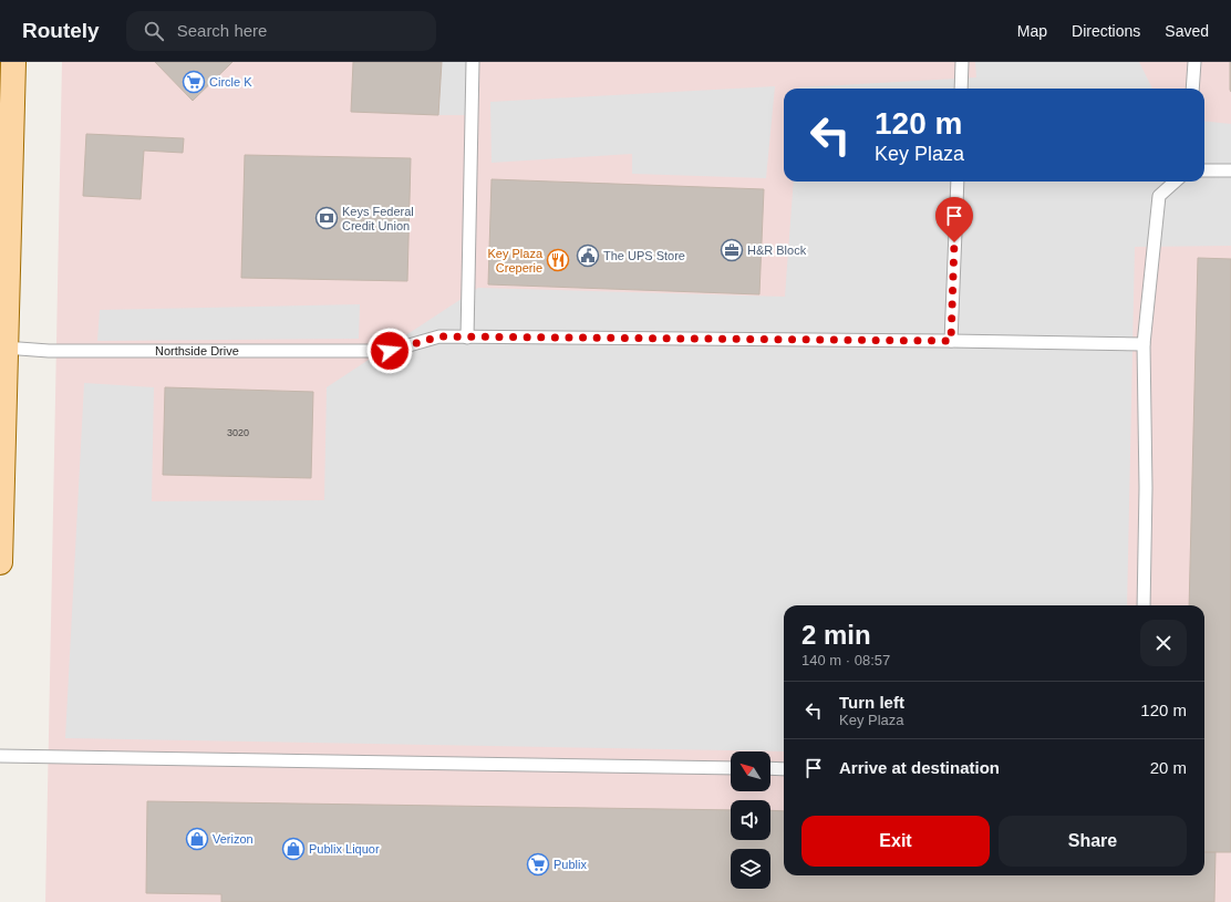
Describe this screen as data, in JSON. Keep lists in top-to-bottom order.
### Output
{
  "streets": {
    "lane": ["Northside Drive"]
  },
  "places": {
    "supermarket": ["Circle K", "Publix"],
    "bank": ["Keys Federal Credit Union"],
    "office": ["H&R Block"],
    "public building": ["The UPS Store"],
    "restaurant": ["Key Plaza Creperie"],
    "shop": ["Verizon", "Publix Liquor"]
  },
  "house_numbers": ["3020"],
  "north": "top left",
  "page": {
    "header": "Routely",
    "search": "Search here",
    "nav": ["Map", "Directions", "Saved"],
    "turn": ["120 m", "Key Plaza"],
    "heading": ["2 min", "140 m · 08:57"],
    "list": [
      {
        "name": "Turn left",
        "note": "Key Plaza",
        "value": "120 m"
      },
      {
        "name": "Arrive at destination",
        "value": "20 m"
      }
    ],
    "buttons": ["Exit", "Share"]
  }
}
